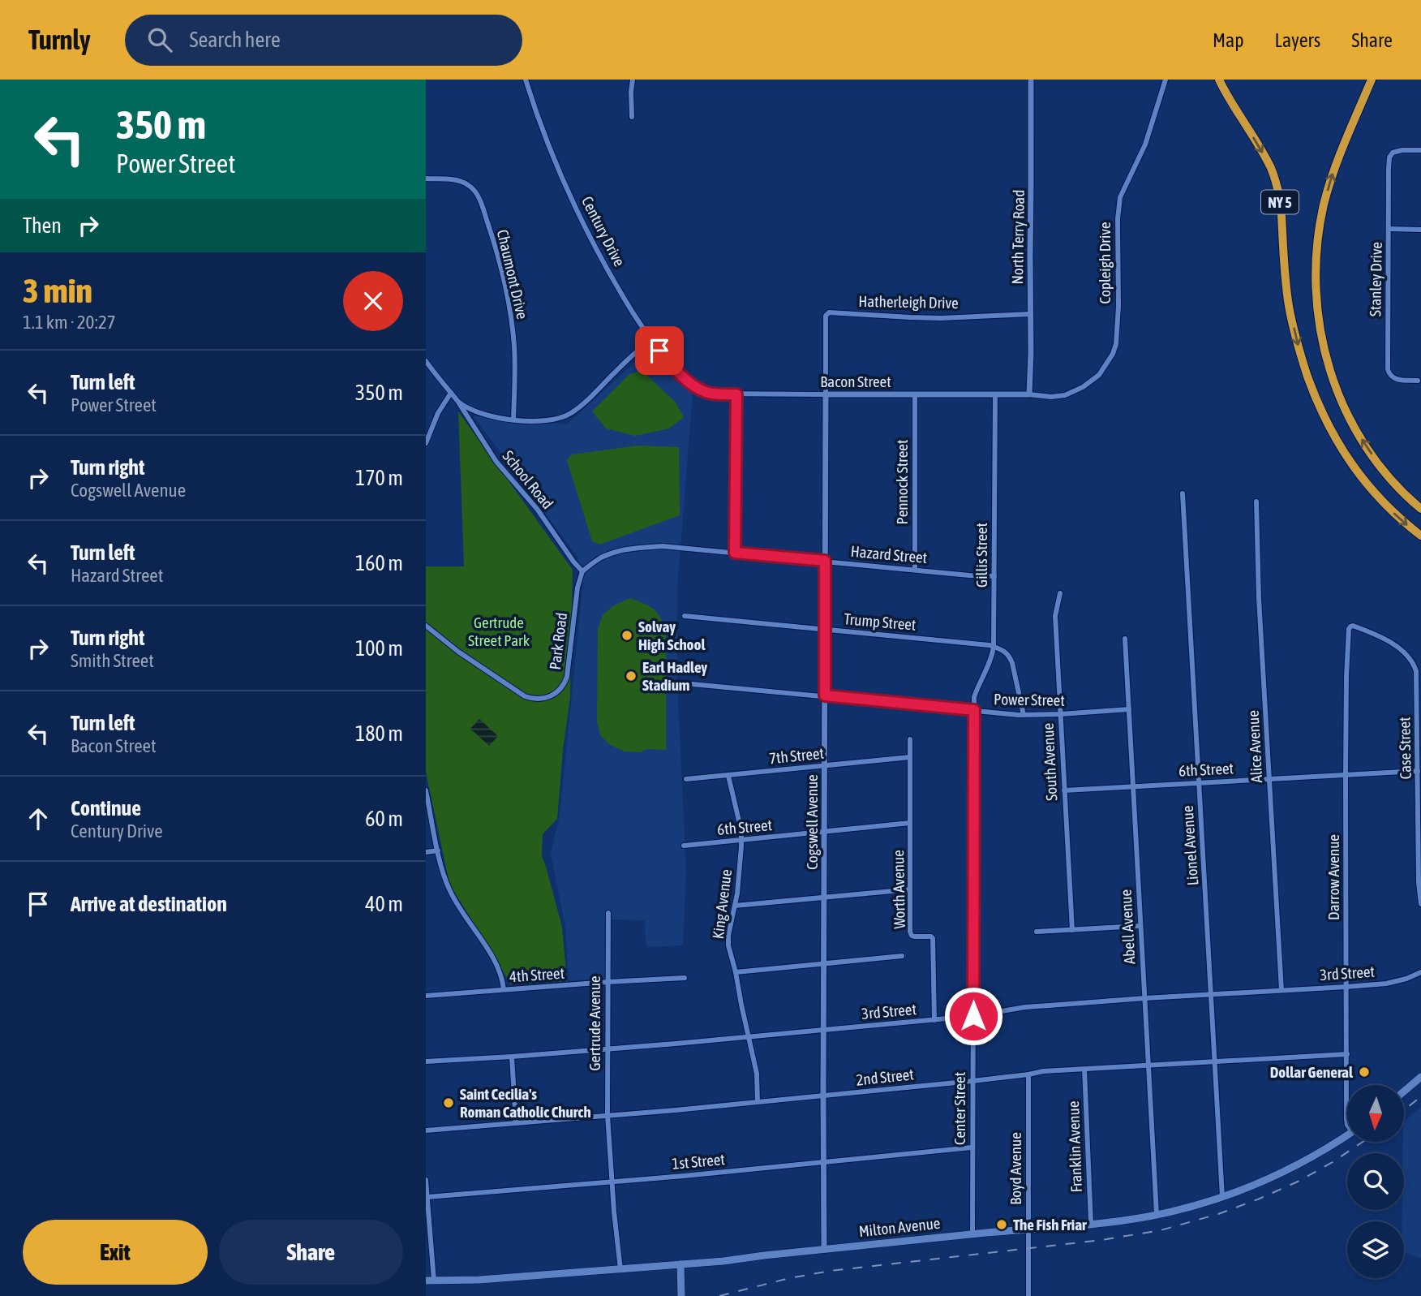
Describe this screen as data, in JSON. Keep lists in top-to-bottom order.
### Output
{
  "streets": {
    "highway": ["NY 5"],
    "main road": ["Milton Avenue"],
    "street": [
      "Century Drive",
      "North Terry Road",
      "Copleigh Drive",
      "Chaumont Drive",
      "Stanley Drive",
      "Hatherleigh Drive",
      "Bacon Street",
      "School Road",
      "Pennock Street",
      "Hazard Street",
      "Gillis Street",
      "Trump Street",
      "Park Road",
      "Power Street",
      "Alice Avenue",
      "Case Street",
      "7th Street",
      "South Avenue",
      "6th Street",
      "Cogswell Avenue",
      "Lionel Avenue",
      "Darrow Avenue",
      "Worth Avenue",
      "King Avenue",
      "Abell Avenue",
      "3rd Street",
      "4th Street",
      "Gertrude Avenue",
      "2nd Street",
      "Center Street",
      "Franklin Avenue",
      "1st Street",
      "Boyd Avenue"
    ]
  },
  "crossings": [
    ["Century Drive", "Bacon Street"],
    ["North Terry Road", "Copleigh Drive"],
    ["North Terry Road", "Hatherleigh Drive"],
    ["North Terry Road", "Bacon Street"],
    ["Copleigh Drive", "Bacon Street"],
    ["Hatherleigh Drive", "Bacon Street"],
    ["Hatherleigh Drive", "Cogswell Avenue"],
    ["Bacon Street", "Pennock Street"],
    ["Bacon Street", "Gillis Street"],
    ["Bacon Street", "Cogswell Avenue"],
    ["School Road", "Hazard Street"],
    ["School Road", "Park Road"],
    ["Pennock Street", "Hazard Street"],
    ["Hazard Street", "Gillis Street"],
    ["Hazard Street", "Park Road"],
    ["Hazard Street", "Cogswell Avenue"],
    ["Gillis Street", "Trump Street"],
    ["Gillis Street", "Power Street"],
    ["Gillis Street", "Center Street"],
    ["Trump Street", "Cogswell Avenue"],
    ["Power Street", "South Avenue"],
    ["Power Street", "Cogswell Avenue"],
    ["Power Street", "Abell Avenue"],
    ["Power Street", "Center Street"],
    ["Alice Avenue", "6th Street"],
    ["Alice Avenue", "3rd Street"],
    ["Case Street", "6th Street"],
    ["Case Street", "Darrow Avenue"],
    ["7th Street", "Cogswell Avenue"],
    ["7th Street", "Worth Avenue"],
    ["7th Street", "King Avenue"],
    ["South Avenue", "6th Street"],
    ["6th Street", "Cogswell Avenue"],
    ["6th Street", "Lionel Avenue"],
    ["6th Street", "Darrow Avenue"],
    ["6th Street", "Worth Avenue"],
    ["6th Street", "King Avenue"],
    ["6th Street", "Abell Avenue"],
    ["Cogswell Avenue", "3rd Street"],
    ["Cogswell Avenue", "2nd Street"],
    ["Cogswell Avenue", "1st Street"],
    ["Cogswell Avenue", "Milton Avenue"],
    ["Lionel Avenue", "3rd Street"],
    ["Lionel Avenue", "2nd Street"],
    ["Lionel Avenue", "Milton Avenue"],
    ["Darrow Avenue", "3rd Street"],
    ["Darrow Avenue", "2nd Street"],
    ["Worth Avenue", "3rd Street"],
    ["King Avenue", "3rd Street"],
    ["King Avenue", "2nd Street"],
    ["Abell Avenue", "3rd Street"],
    ["Abell Avenue", "2nd Street"],
    ["Abell Avenue", "Milton Avenue"],
    ["3rd Street", "Gertrude Avenue"],
    ["3rd Street", "Center Street"],
    ["4th Street", "Gertrude Avenue"],
    ["Gertrude Avenue", "2nd Street"],
    ["Gertrude Avenue", "1st Street"],
    ["Gertrude Avenue", "Milton Avenue"],
    ["2nd Street", "Center Street"],
    ["2nd Street", "Franklin Avenue"],
    ["2nd Street", "Boyd Avenue"],
    ["Center Street", "1st Street"],
    ["Center Street", "Milton Avenue"],
    ["Franklin Avenue", "Milton Avenue"],
    ["Boyd Avenue", "Milton Avenue"]
  ],
  "parks": ["Gertrude Street Park"],
  "places": [
    "Solvay High School",
    "Earl Hadley Stadium",
    "Dollar General",
    "Saint Cecilia's Roman Catholic Church",
    "The Fish Friar"
  ],
  "north": "bottom",
  "page": {
    "header": "Turnly",
    "search": "Search here",
    "nav": ["Map", "Layers", "Share"],
    "turn": ["350 m", "Power Street"],
    "then": "Then",
    "heading": ["3 min", "1.1 km · 20:27"],
    "list": [
      {
        "name": "Turn left",
        "note": "Power Street",
        "value": "350 m"
      },
      {
        "name": "Turn right",
        "note": "Cogswell Avenue",
        "value": "170 m"
      },
      {
        "name": "Turn left",
        "note": "Hazard Street",
        "value": "160 m"
      },
      {
        "name": "Turn right",
        "note": "Smith Street",
        "value": "100 m"
      },
      {
        "name": "Turn left",
        "note": "Bacon Street",
        "value": "180 m"
      },
      {
        "name": "Continue",
        "note": "Century Drive",
        "value": "60 m"
      },
      {
        "name": "Arrive at destination",
        "value": "40 m"
      }
    ],
    "buttons": ["Exit", "Share"]
  }
}
